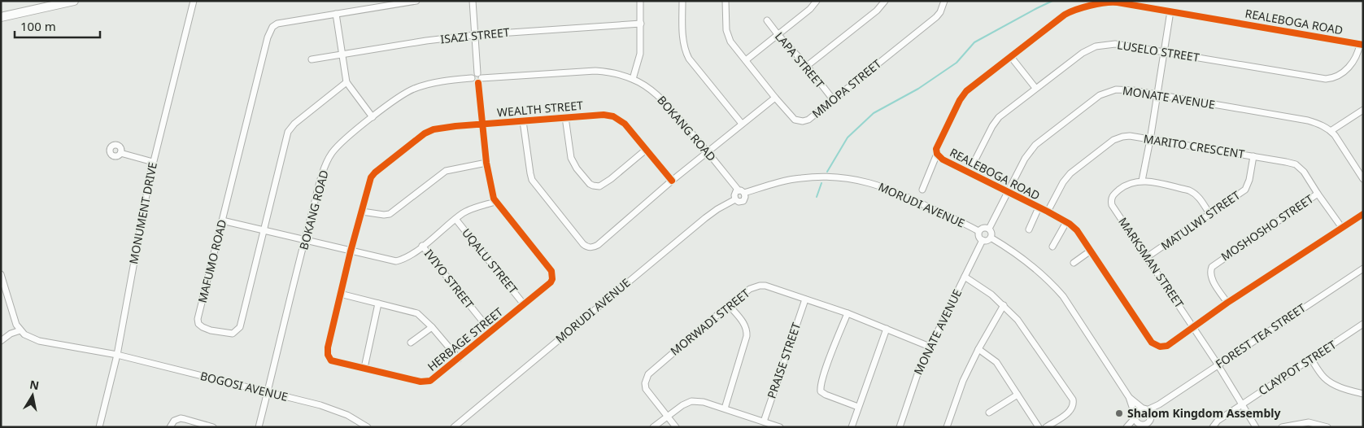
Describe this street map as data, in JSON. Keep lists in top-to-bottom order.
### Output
{
  "streets": {
    "street": [
      "REALEBOGA ROAD",
      "ISAZI STREET",
      "LUSELO STREET",
      "LAPA STREET",
      "MMOPA STREET",
      "MONATE AVENUE",
      "WEALTH STREET",
      "BOKANG ROAD",
      "MARITO CRESCENT",
      "MORUDI AVENUE",
      "MONUMENT DRIVE",
      "MATULWI STREET",
      "MOSHOSHO STREET",
      "MAFUMO ROAD",
      "UQALU STREET",
      "MARKSMAN STREET",
      "IVIYO STREET",
      "MORWADI STREET",
      "FOREST TEA STREET",
      "HERBAGE STREET",
      "PRAISE STREET",
      "CLAYPOT STREET",
      "BOGOSI AVENUE"
    ]
  },
  "crossings": [
    ["REALEBOGA ROAD", "LUSELO STREET"],
    ["REALEBOGA ROAD", "MONATE AVENUE"],
    ["REALEBOGA ROAD", "MARITO CRESCENT"],
    ["REALEBOGA ROAD", "MOSHOSHO STREET"],
    ["REALEBOGA ROAD", "MARKSMAN STREET"],
    ["LAPA STREET", "MMOPA STREET"],
    ["MONATE AVENUE", "MORUDI AVENUE"],
    ["MONATE AVENUE", "MORWADI STREET"],
    ["WEALTH STREET", "HERBAGE STREET"],
    ["BOKANG ROAD", "MORUDI AVENUE"],
    ["BOKANG ROAD", "BOGOSI AVENUE"],
    ["MARITO CRESCENT", "MATULWI STREET"],
    ["MARITO CRESCENT", "MOSHOSHO STREET"],
    ["MONUMENT DRIVE", "BOGOSI AVENUE"],
    ["MATULWI STREET", "MARKSMAN STREET"],
    ["UQALU STREET", "HERBAGE STREET"],
    ["MARKSMAN STREET", "FOREST TEA STREET"],
    ["MARKSMAN STREET", "CLAYPOT STREET"],
    ["IVIYO STREET", "HERBAGE STREET"],
    ["MORWADI STREET", "PRAISE STREET"]
  ],
  "places": ["Shalom Kingdom Assembly"],
  "scale_bar": "100 m",
  "north": "top"
}
